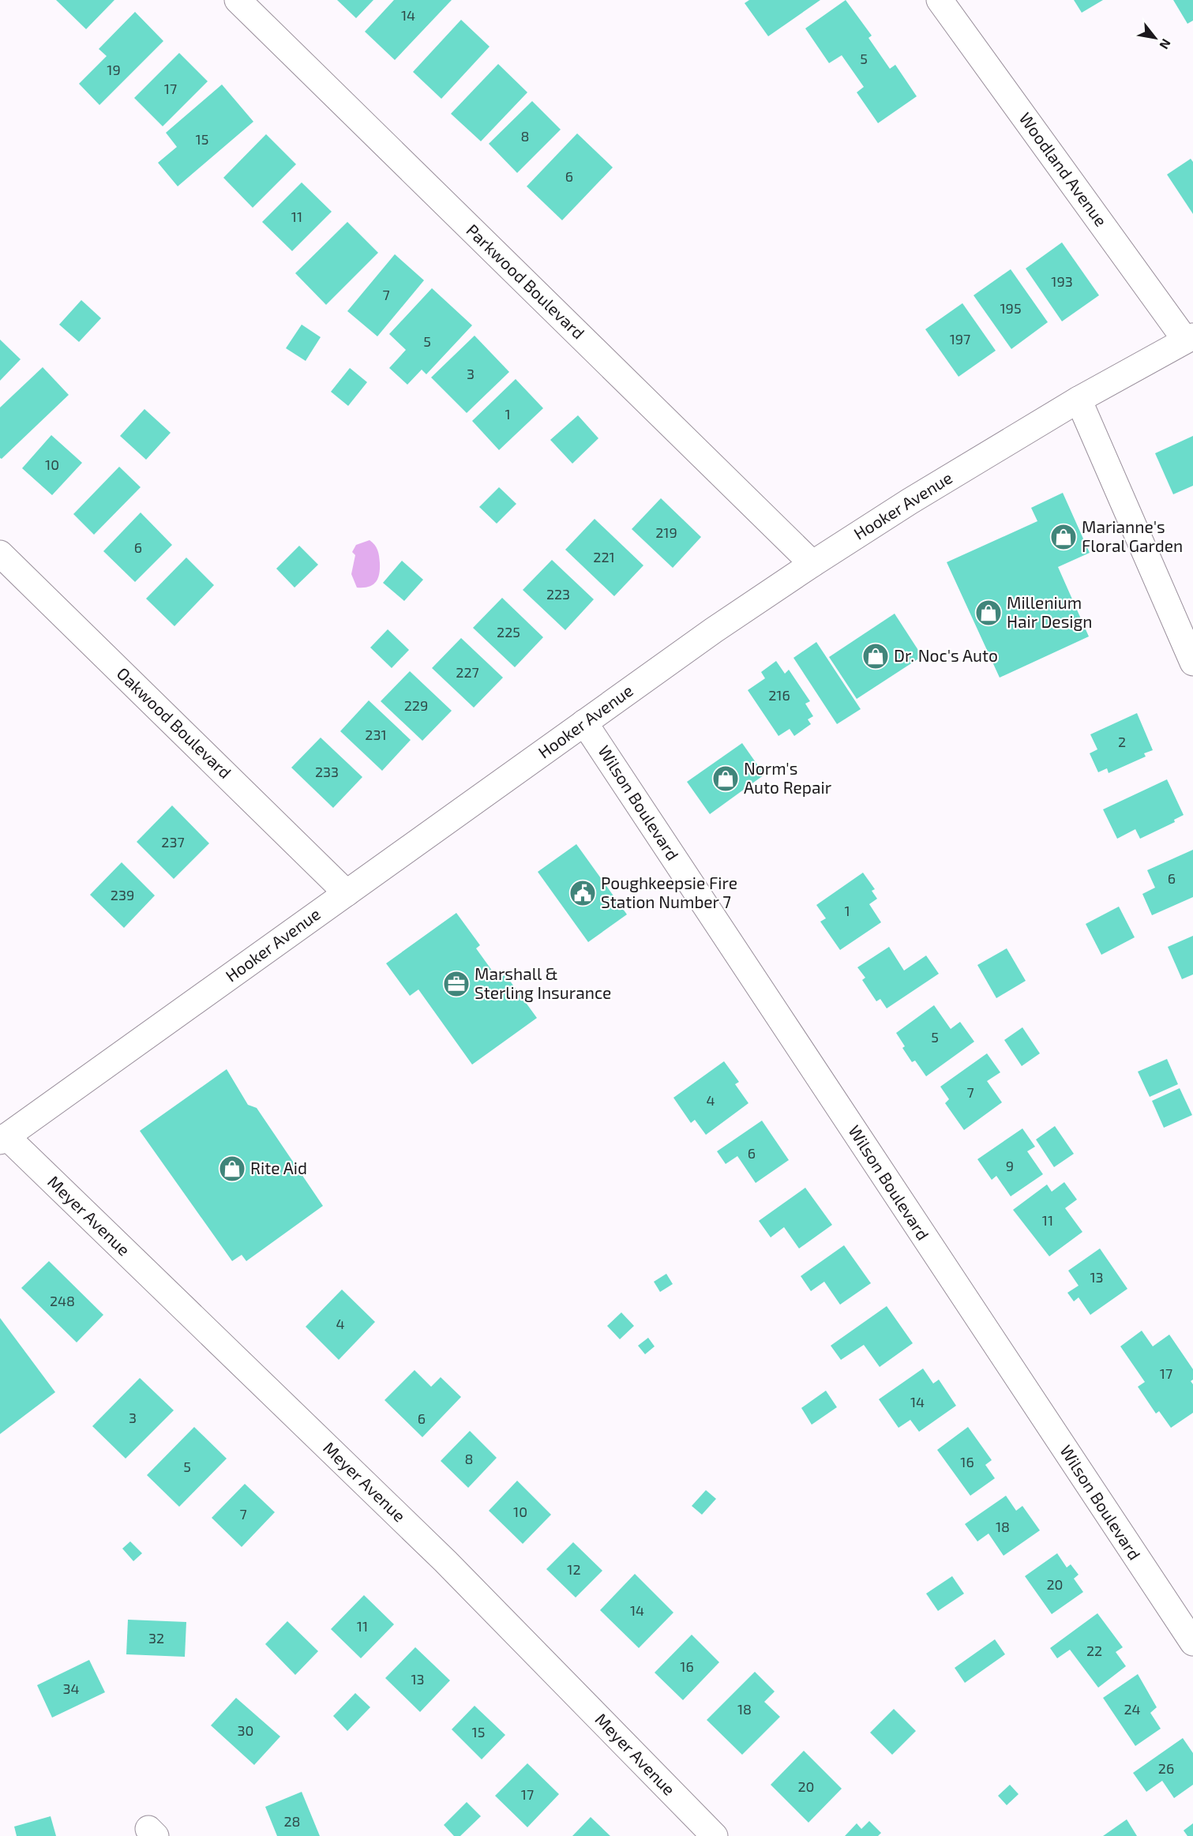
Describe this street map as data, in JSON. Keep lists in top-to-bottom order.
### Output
{
  "streets": {
    "street": [
      "Woodland Avenue",
      "Parkwood Boulevard",
      "Hooker Avenue",
      "Oakwood Boulevard",
      "Wilson Boulevard",
      "Meyer Avenue"
    ]
  },
  "crossings": [
    ["Woodland Avenue", "Hooker Avenue"],
    ["Parkwood Boulevard", "Hooker Avenue"],
    ["Hooker Avenue", "Oakwood Boulevard"],
    ["Hooker Avenue", "Wilson Boulevard"],
    ["Hooker Avenue", "Meyer Avenue"]
  ],
  "places": {
    "shop": [
      "Marianne's Floral Garden",
      "Millenium Hair Design",
      "Dr. Noc's Auto",
      "Norm's Auto Repair",
      "Rite Aid"
    ],
    "public building": ["Poughkeepsie Fire Station Number 7"],
    "office": ["Marshall & Sterling Insurance"]
  },
  "house_numbers": [
    "14",
    "5",
    "19",
    "17",
    "8",
    "15",
    "6",
    "11",
    "193",
    "7",
    "195",
    "197",
    "5",
    "3",
    "1",
    "10",
    "219",
    "6",
    "221",
    "223",
    "225",
    "227",
    "216",
    "229",
    "231",
    "2",
    "233",
    "237",
    "6",
    "239",
    "1",
    "5",
    "7",
    "4",
    "6",
    "9",
    "11",
    "13",
    "248",
    "4",
    "17",
    "14",
    "3",
    "6",
    "8",
    "16",
    "5",
    "10",
    "7",
    "18",
    "12",
    "20",
    "14",
    "11",
    "32",
    "22",
    "16",
    "13",
    "34",
    "18",
    "24",
    "30",
    "15",
    "26",
    "20",
    "17",
    "28"
  ],
  "north": "bottom right"
}
